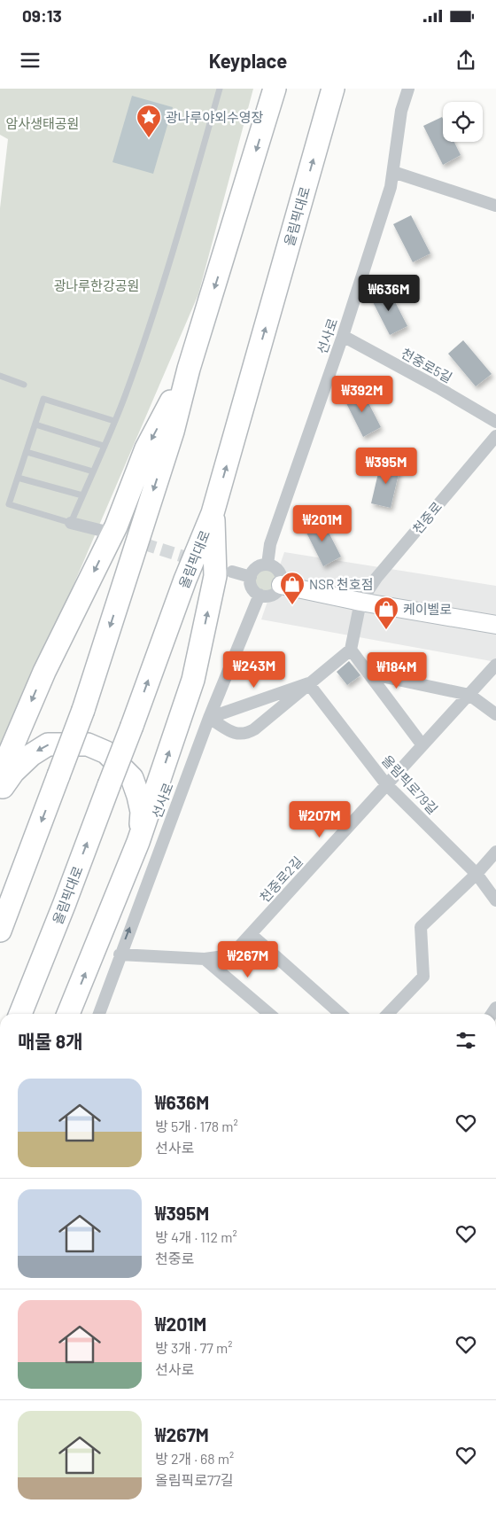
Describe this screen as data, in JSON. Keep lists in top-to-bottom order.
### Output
{
  "streets": {
    "highway": ["올림픽대로"],
    "street": [
      "선사로",
      "천중로5길",
      "천중로",
      "올림픽로79길",
      "천중로2길"
    ]
  },
  "crossings": [
    ["선사로", "천중로5길"],
    ["선사로", "천중로2길"],
    ["올림픽로79길", "천중로2길"]
  ],
  "parks": ["암사생태공원", "광나루한강공원"],
  "places": {
    "place": ["광나루야외수영장"],
    "shop": ["NSR 천호점", "케이벨로"]
  },
  "page": {
    "status": "09:13",
    "header": "Keyplace",
    "price": [
      "₩636M",
      "₩392M",
      "₩395M",
      "₩201M",
      "₩243M",
      "₩184M",
      "₩207M",
      "₩267M"
    ],
    "heading": "매물 8개",
    "list": [
      {
        "name": "₩636M",
        "note": "방 5개 · 178 m² · 선사로"
      },
      {
        "name": "₩395M",
        "note": "방 4개 · 112 m² · 천중로"
      },
      {
        "name": "₩201M",
        "note": "방 3개 · 77 m² · 선사로"
      },
      {
        "name": "₩267M",
        "note": "방 2개 · 68 m² · 올림픽로77길"
      }
    ]
  }
}
